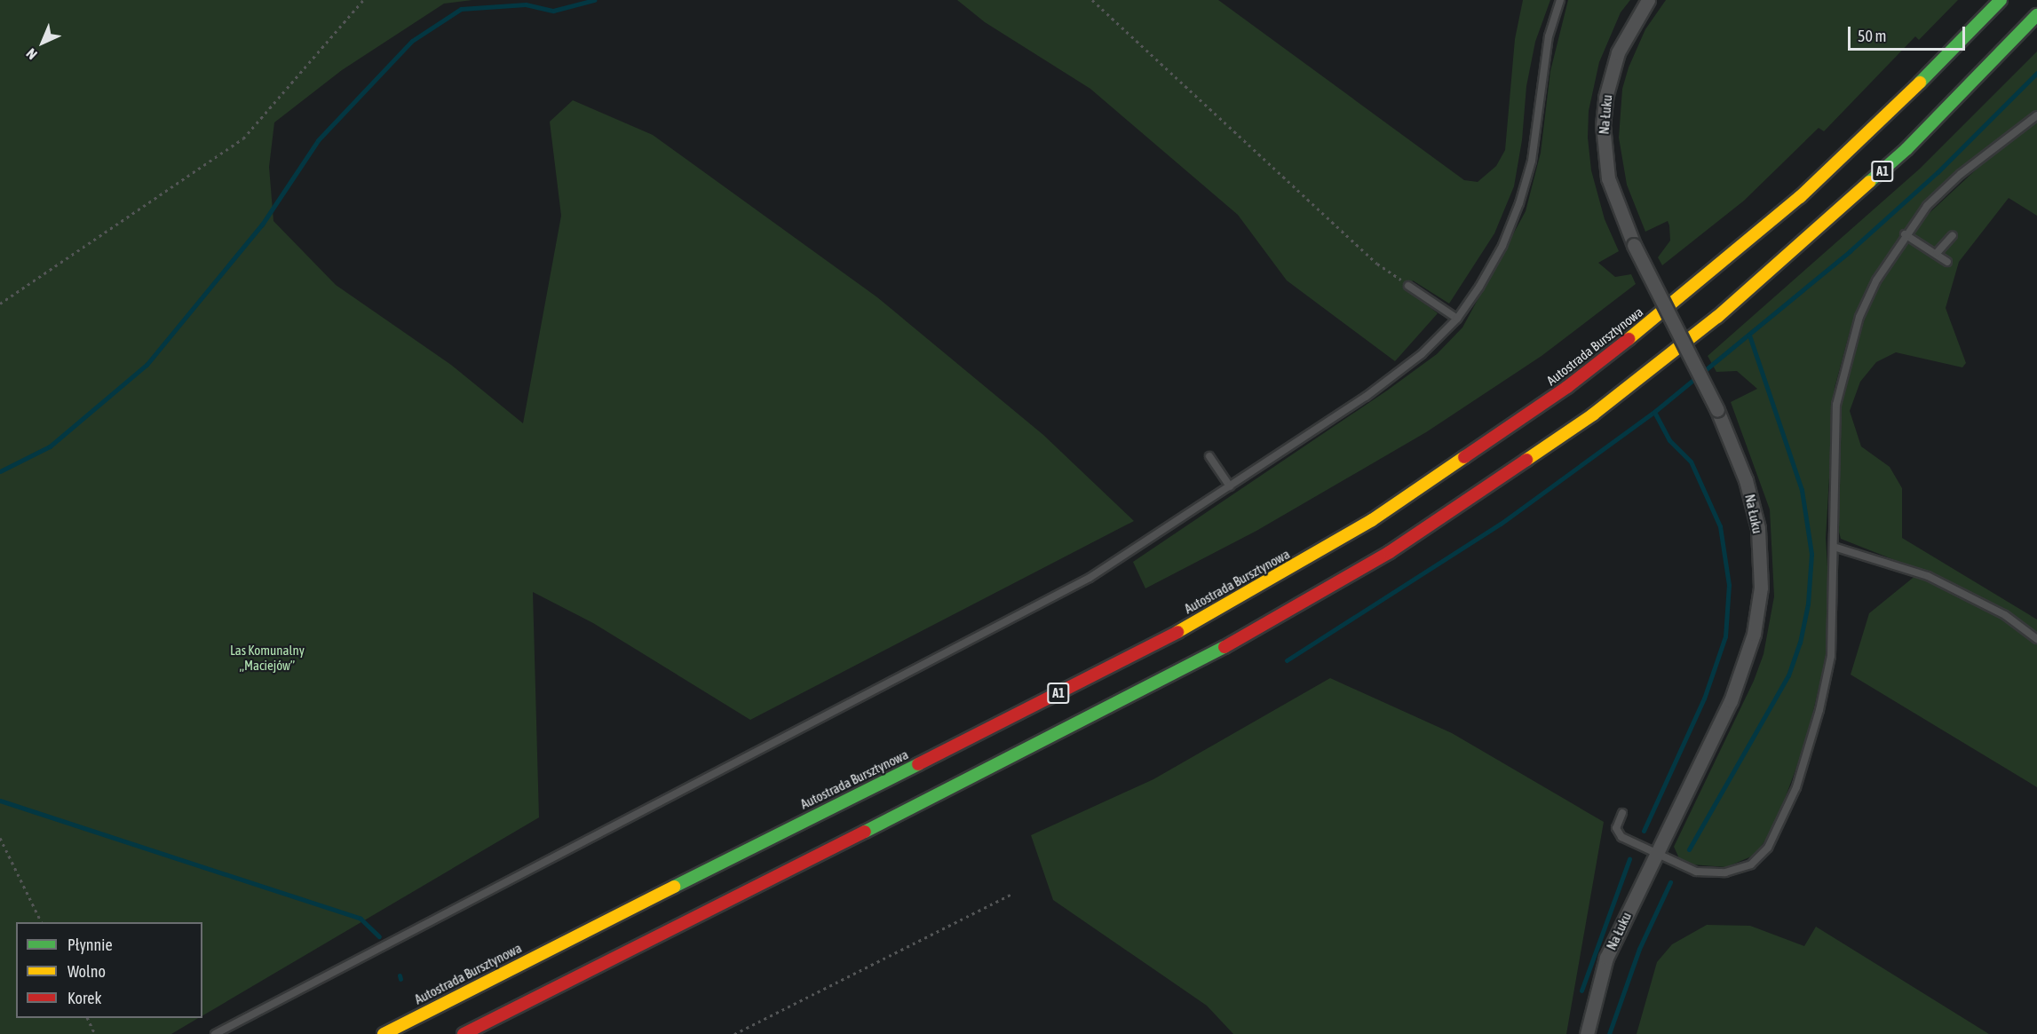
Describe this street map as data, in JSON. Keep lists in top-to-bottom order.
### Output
{
  "streets": {
    "highway": ["A1", "Autostrada Bursztynowa"],
    "street": ["Na Łuku"]
  },
  "parks": ["Las Komunalny „Maciejów”"],
  "legend": ["Płynnie", "Wolno", "Korek"],
  "scale_bar": "50 m",
  "north": "bottom left"
}
